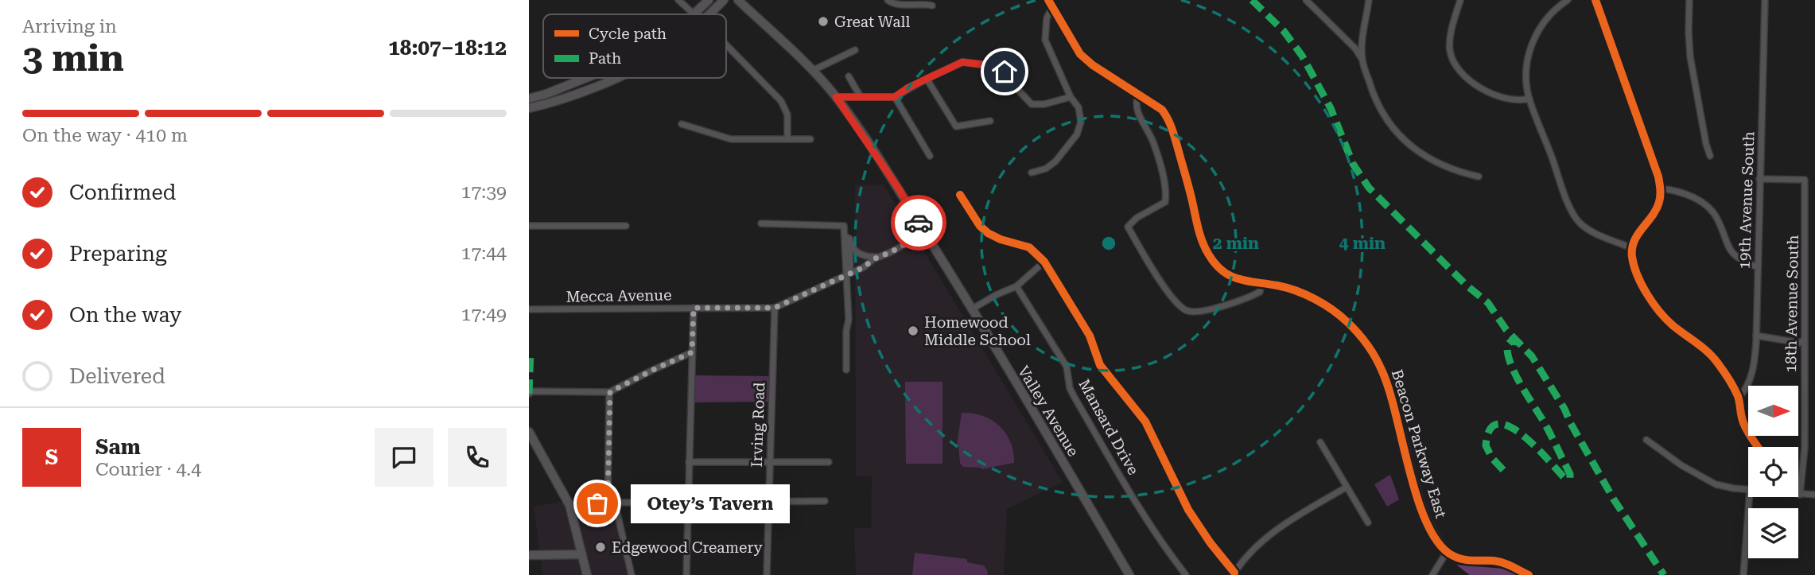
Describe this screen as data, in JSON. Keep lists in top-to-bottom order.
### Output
{
  "streets": {
    "main road": ["Valley Avenue", "Beacon Parkway East"],
    "street": [
      "19th Avenue South",
      "Mecca Avenue",
      "18th Avenue South",
      "Irving Road",
      "Mansard Drive"
    ]
  },
  "crossings": [
    ["19th Avenue South", "18th Avenue South"],
    ["Mecca Avenue", "Valley Avenue"],
    ["Mecca Avenue", "Irving Road"]
  ],
  "places": [
    "Great Wall",
    "Homewood Middle School",
    "Otey’s Tavern",
    "Edgewood Creamery"
  ],
  "legend": ["Cycle path", "Path"],
  "north": "right",
  "page": {
    "heading": ["3 min", "Arriving in", "18:07–18:12"],
    "panel": ["Sam", "Courier · 4.4"],
    "bar": "On the way · 410 m",
    "list": [
      ["Confirmed", "17:39"],
      ["Preparing", "17:44"],
      ["On the way", "17:49"],
      "Delivered"
    ],
    "round": "S",
    "bubble": "Otey’s Tavern"
  },
  "rings": ["2 min", "4 min"]
}
